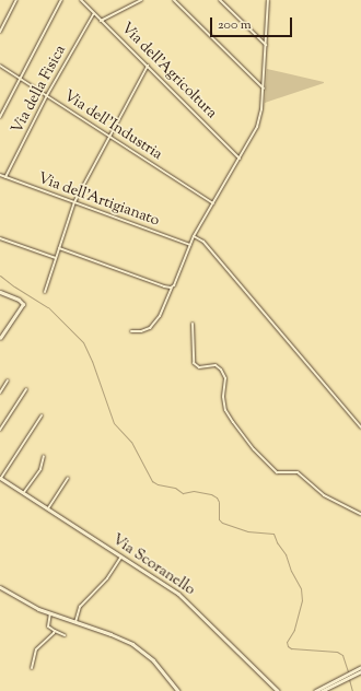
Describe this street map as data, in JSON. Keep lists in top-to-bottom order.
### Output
{
  "streets": {
    "street": [
      "Via dell'Agricoltura",
      "Via della Fisica",
      "Via dell'Industria",
      "Via dell'Artigianato",
      "Via Scoranello"
    ]
  },
  "crossings": [
    ["Via dell'Agricoltura", "Via della Fisica"],
    ["Via della Fisica", "Via dell'Industria"],
    ["Via della Fisica", "Via dell'Artigianato"]
  ],
  "scale_bar": "200 m"
}
